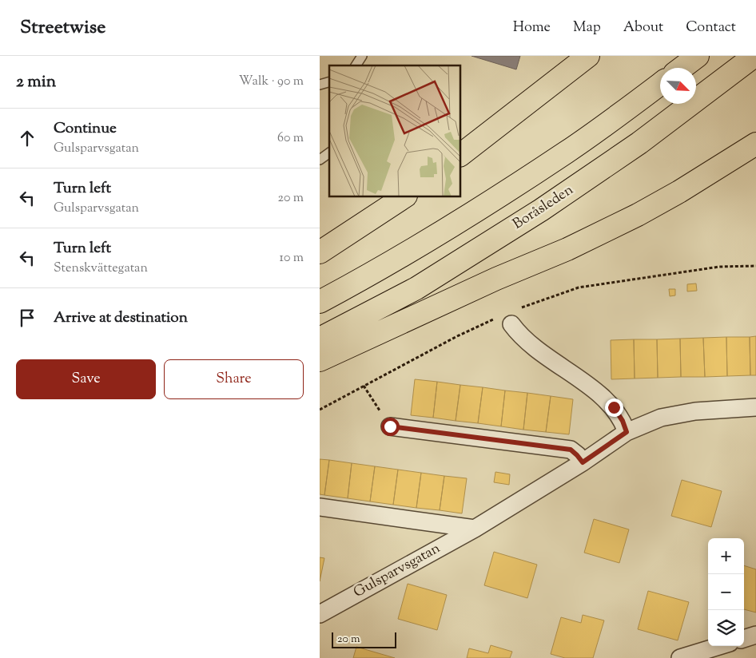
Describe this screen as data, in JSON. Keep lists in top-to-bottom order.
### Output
{
  "streets": {
    "highway": ["Boråsleden"],
    "street": ["Gulsparvsgatan"]
  },
  "scale_bar": "20 m",
  "north": "bottom right",
  "page": {
    "header": "Streetwise",
    "nav": [
      "Home",
      "Map",
      "About",
      "Contact"
    ],
    "heading": ["2 min", "Walk · 90 m"],
    "list": [
      ["Continue", "Gulsparvsgatan", "60 m"],
      ["Turn left", "Gulsparvsgatan", "20 m"],
      ["Turn left", "Stenskvättegatan", "10 m"],
      "Arrive at destination"
    ],
    "buttons": ["Save", "Share"],
    "map_buttons": ["+", "−"],
    "scale": "20 m"
  }
}
